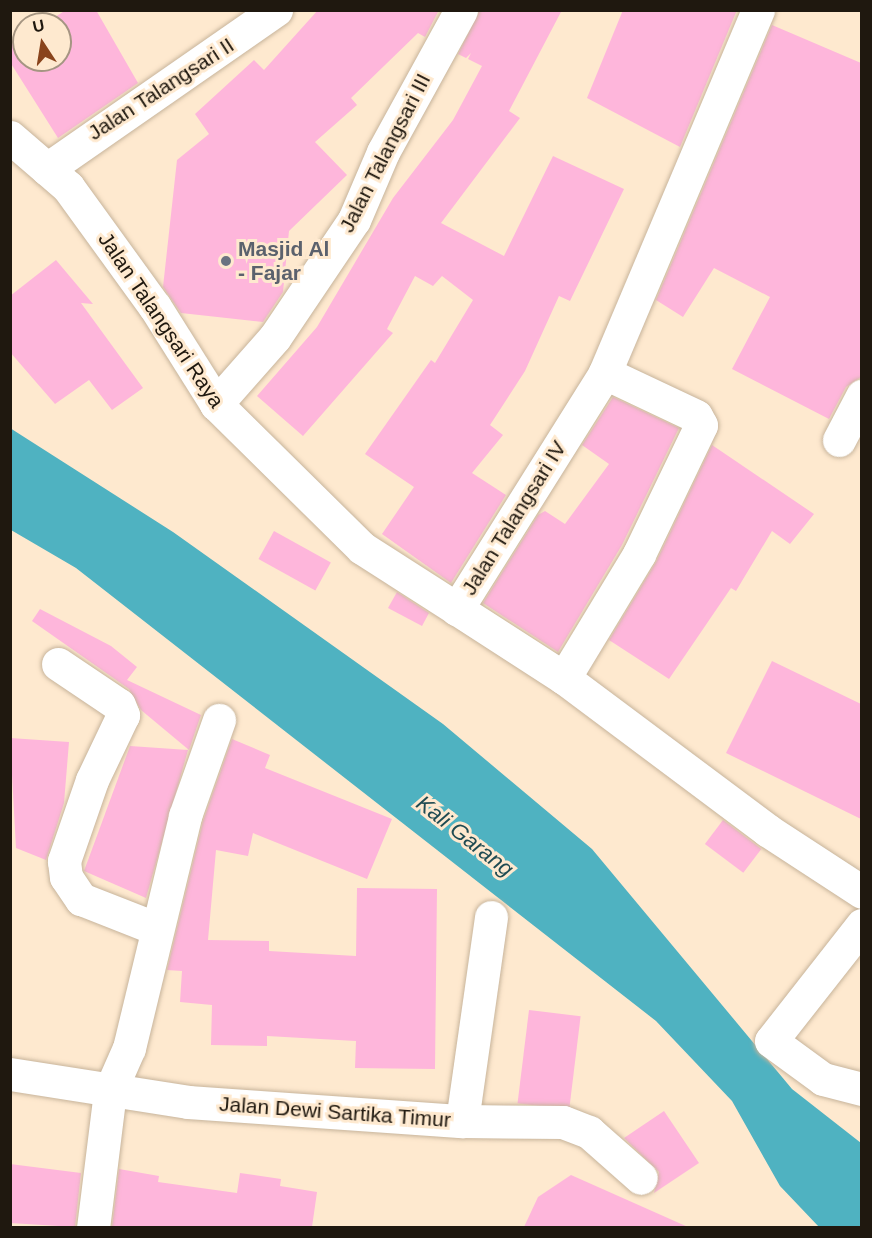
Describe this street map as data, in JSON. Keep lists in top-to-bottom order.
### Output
{
  "streets": {
    "street": [
      "Jalan Talangsari II",
      "Jalan Talangsari III",
      "Jalan Talangsari Raya",
      "Jalan Talangsari IV",
      "Jalan Dewi Sartika Timur"
    ]
  },
  "crossings": [
    ["Jalan Talangsari II", "Jalan Talangsari Raya"],
    ["Jalan Talangsari III", "Jalan Talangsari Raya"],
    ["Jalan Talangsari Raya", "Jalan Talangsari IV"]
  ],
  "water": ["Kali Garang"],
  "places": ["Masjid Al - Fajar"],
  "north": "top"
}
